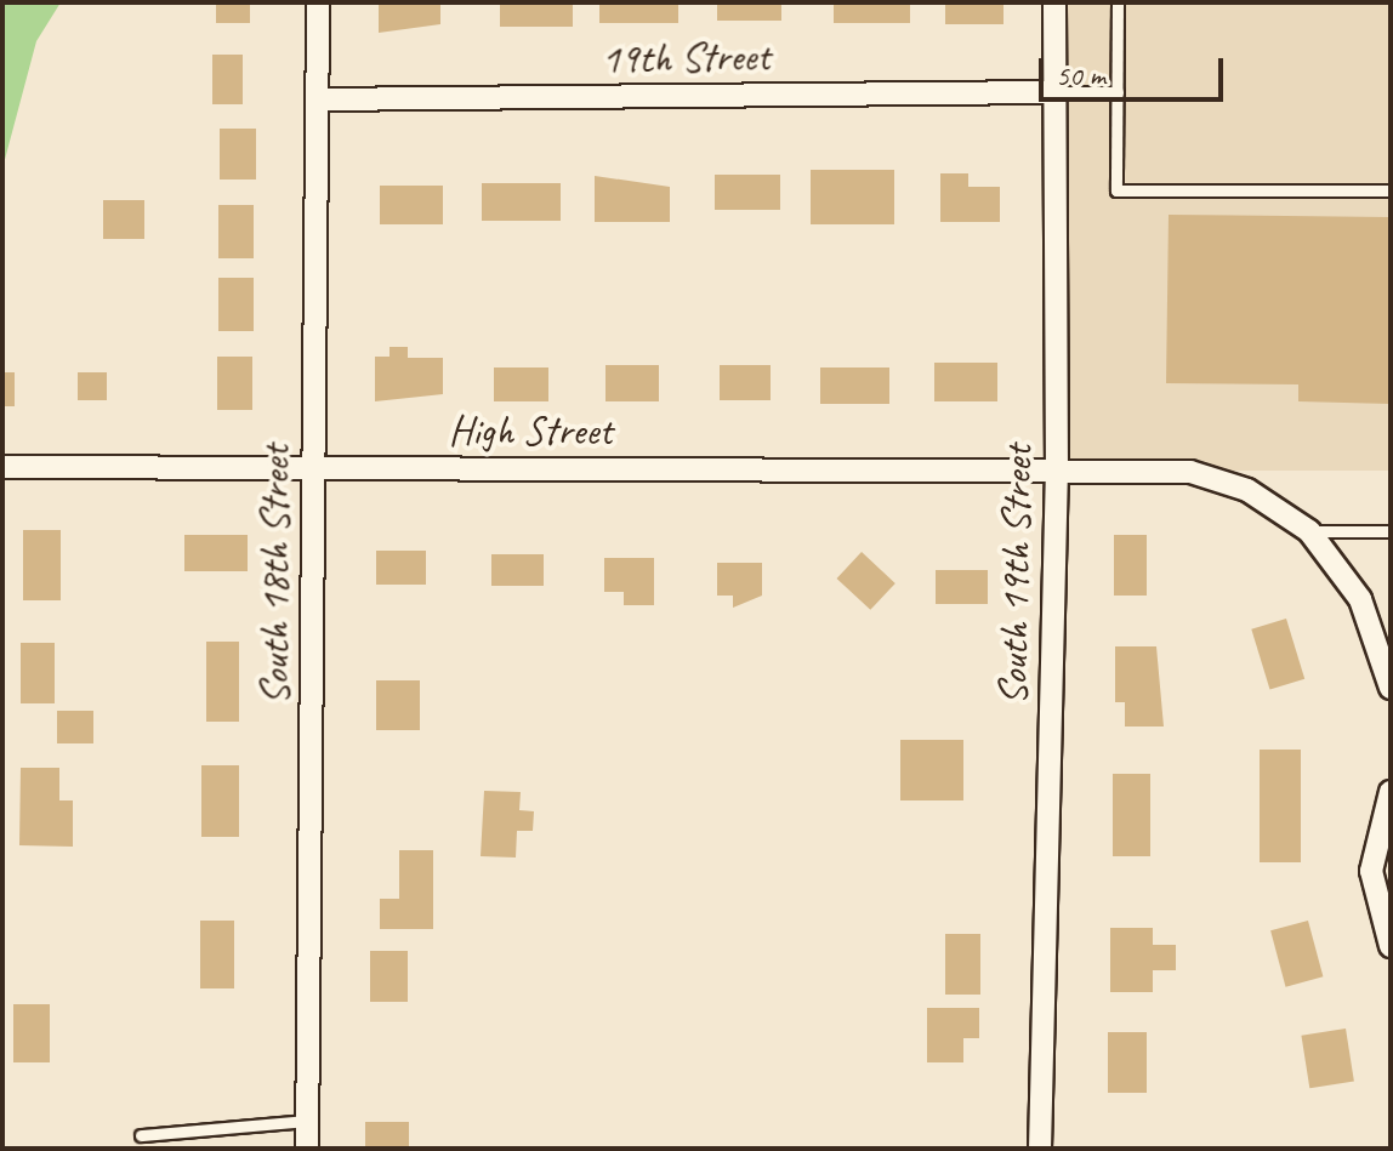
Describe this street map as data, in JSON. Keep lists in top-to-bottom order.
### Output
{
  "streets": {
    "street": [
      "19th Street",
      "High Street",
      "South 18th Street",
      "South 19th Street"
    ]
  },
  "crossings": [
    ["19th Street", "South 18th Street"],
    ["19th Street", "South 19th Street"],
    ["High Street", "South 18th Street"],
    ["High Street", "South 19th Street"]
  ],
  "scale_bar": "50 m"
}
